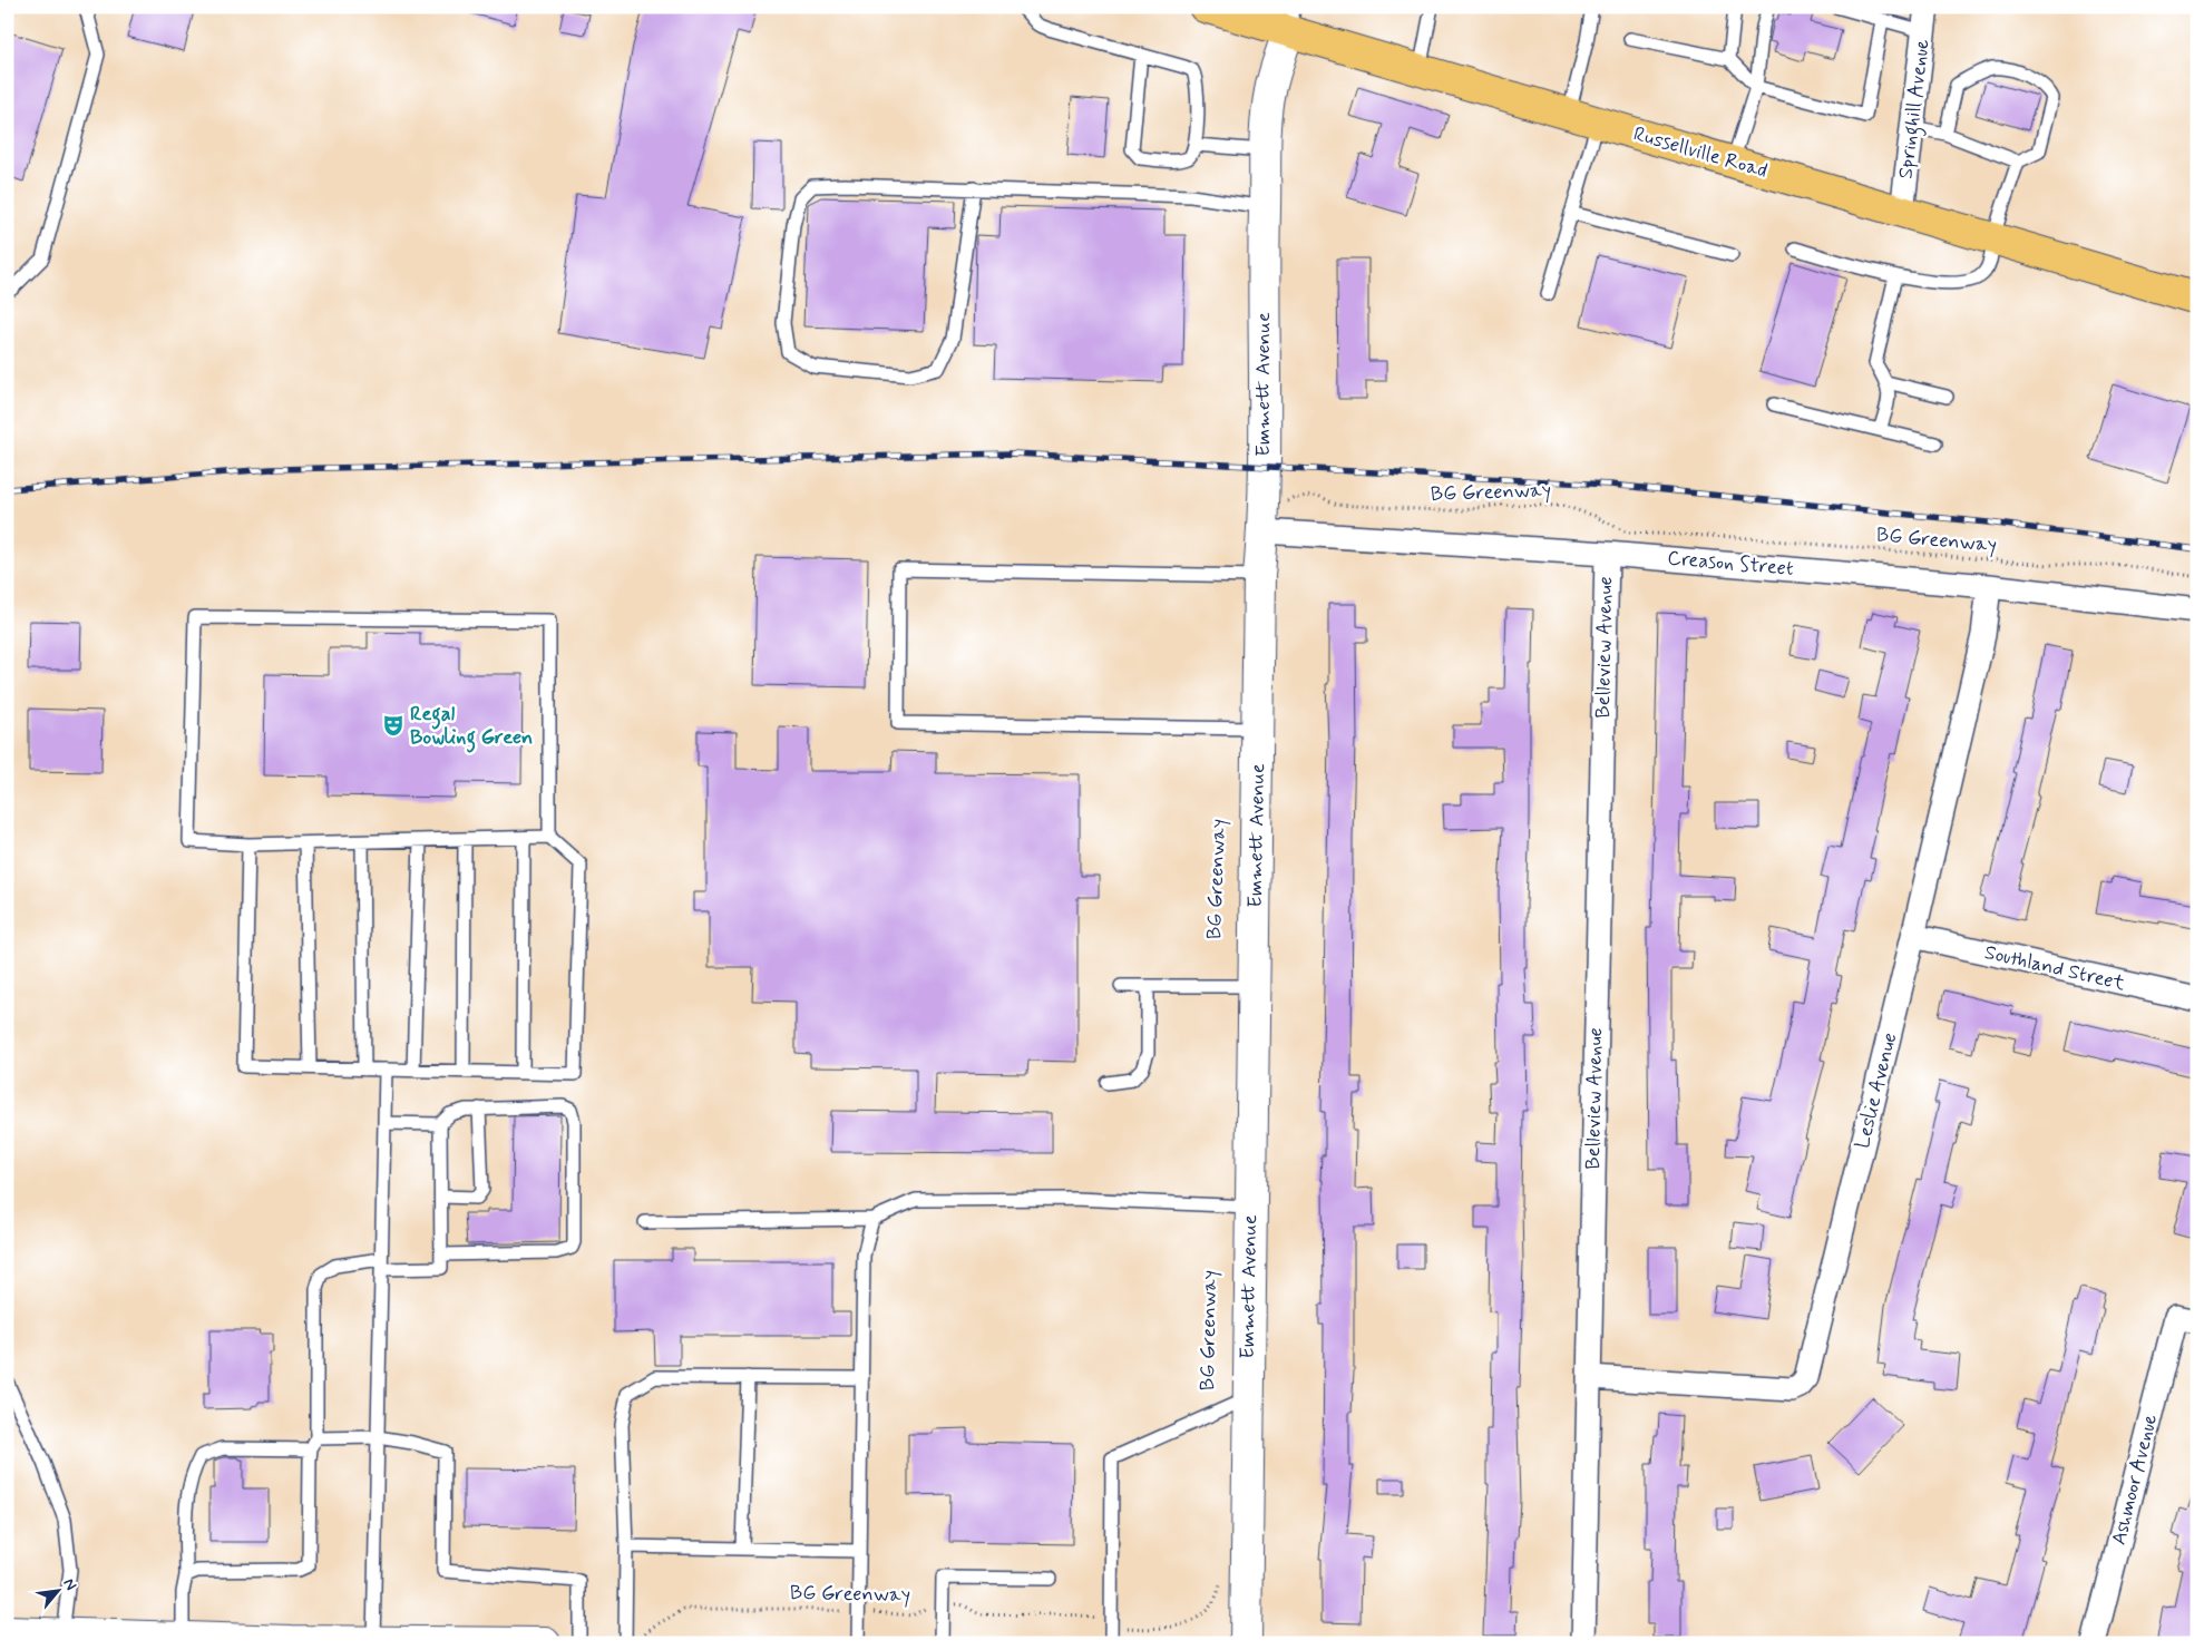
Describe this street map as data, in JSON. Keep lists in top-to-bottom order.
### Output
{
  "streets": {
    "main road": ["Russellville Road"],
    "street": [
      "Springhill Avenue",
      "Emmett Avenue",
      "Creason Street",
      "Belleview Avenue",
      "Southland Street",
      "Leslie Avenue",
      "Ashmoor Avenue"
    ],
    "path": ["BG Greenway"]
  },
  "crossings": [
    ["Springhill Avenue", "Russellville Road"],
    ["Russellville Road", "Emmett Avenue"],
    ["Emmett Avenue", "BG Greenway"],
    ["Emmett Avenue", "Creason Street"],
    ["BG Greenway", "Creason Street"],
    ["Creason Street", "Belleview Avenue"],
    ["Creason Street", "Leslie Avenue"],
    ["Belleview Avenue", "Leslie Avenue"],
    ["Southland Street", "Leslie Avenue"]
  ],
  "places": {
    "theatre": ["Regal Bowling Green"]
  },
  "north": "top right"
}
